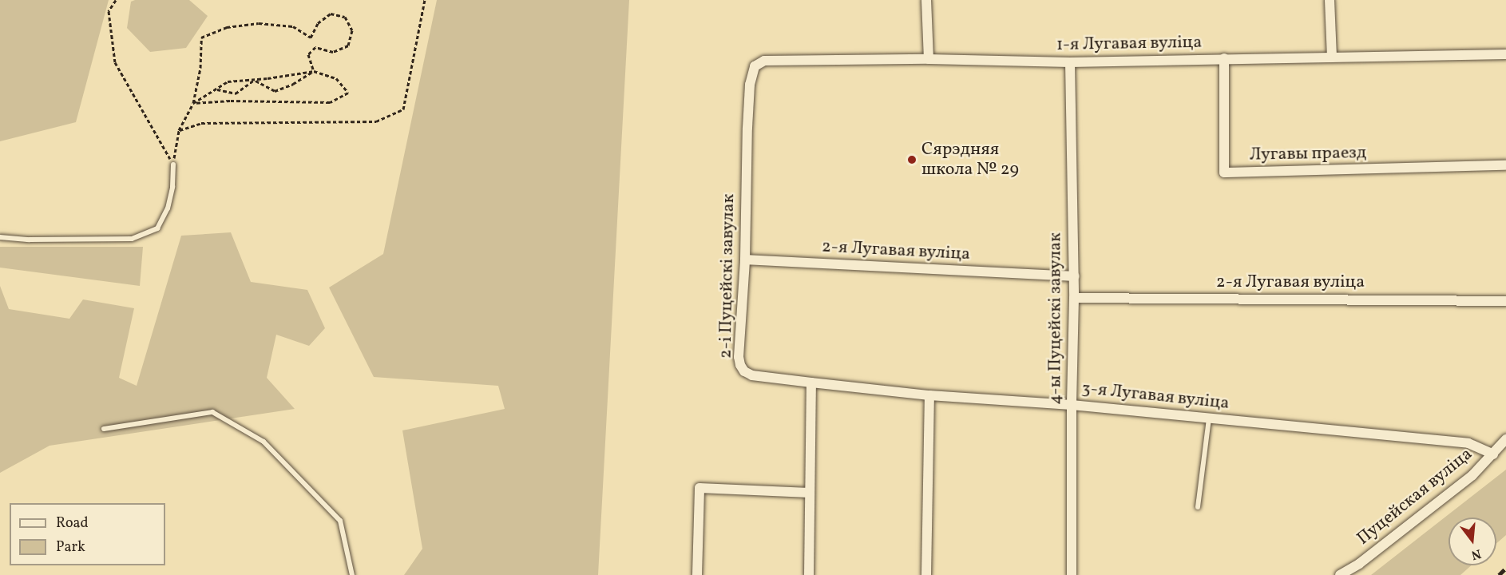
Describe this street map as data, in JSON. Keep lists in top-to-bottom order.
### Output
{
  "streets": {
    "street": [
      "1-я Лугавая вуліца",
      "Лугавы праезд",
      "2-я Лугавая вуліца",
      "2-і Пуцейскі завулак",
      "4-ы Пуцейскі завулак",
      "3-я Лугавая вуліца",
      "Пуцейская вуліца"
    ]
  },
  "crossings": [
    ["1-я Лугавая вуліца", "Лугавы праезд"],
    ["1-я Лугавая вуліца", "2-і Пуцейскі завулак"],
    ["1-я Лугавая вуліца", "4-ы Пуцейскі завулак"],
    ["2-я Лугавая вуліца", "2-і Пуцейскі завулак"],
    ["2-я Лугавая вуліца", "4-ы Пуцейскі завулак"],
    ["2-і Пуцейскі завулак", "3-я Лугавая вуліца"],
    ["4-ы Пуцейскі завулак", "3-я Лугавая вуліца"],
    ["3-я Лугавая вуліца", "Пуцейская вуліца"]
  ],
  "places": ["Сярэдняя школа № 29"],
  "legend": ["Road", "Park"],
  "north": "bottom"
}
